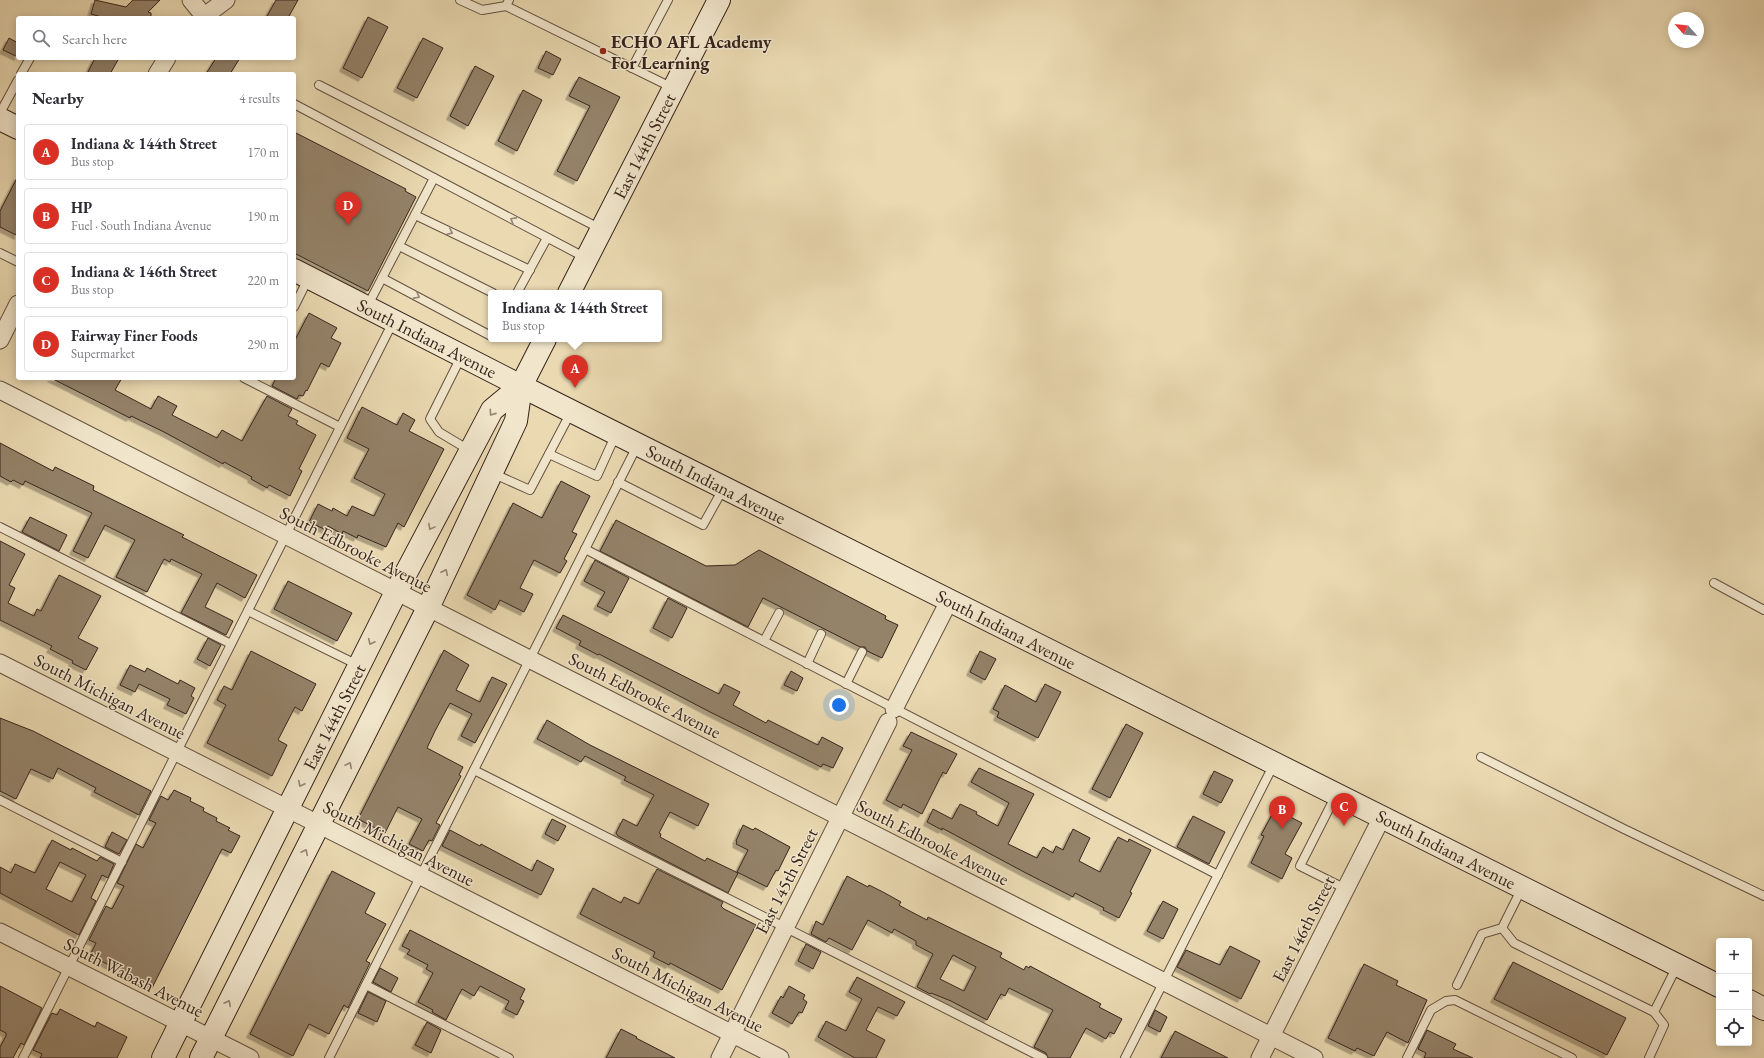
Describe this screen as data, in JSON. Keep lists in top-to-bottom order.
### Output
{
  "streets": {
    "street": [
      "East 144th Street",
      "South Indiana Avenue",
      "South Edbrooke Avenue",
      "South Michigan Avenue",
      "East 145th Street",
      "East 146th Street",
      "South Wabash Avenue"
    ]
  },
  "crossings": [
    ["East 144th Street", "South Indiana Avenue"],
    ["East 144th Street", "South Edbrooke Avenue"],
    ["East 144th Street", "South Michigan Avenue"],
    ["East 144th Street", "South Wabash Avenue"],
    ["South Indiana Avenue", "East 145th Street"],
    ["South Indiana Avenue", "East 146th Street"],
    ["South Edbrooke Avenue", "East 145th Street"],
    ["South Edbrooke Avenue", "East 146th Street"],
    ["South Michigan Avenue", "East 145th Street"]
  ],
  "places": ["ECHO AFL Academy For Learning"],
  "north": "top left",
  "page": {
    "search": "Search here",
    "heading": ["Nearby", "4 results"],
    "list": [
      {
        "mark": "A",
        "name": "Indiana & 144th Street",
        "note": "Bus stop",
        "value": "170 m"
      },
      {
        "mark": "B",
        "name": "HP",
        "note": "Fuel · South Indiana Avenue",
        "value": "190 m"
      },
      {
        "mark": "C",
        "name": "Indiana & 146th Street",
        "note": "Bus stop",
        "value": "220 m"
      },
      {
        "mark": "D",
        "name": "Fairway Finer Foods",
        "note": "Supermarket",
        "value": "290 m"
      }
    ],
    "pins": [
      "D",
      "A",
      "C",
      "B"
    ],
    "popup": ["Indiana & 144th Street", "Bus stop"],
    "map_buttons": ["+", "−"]
  }
}
